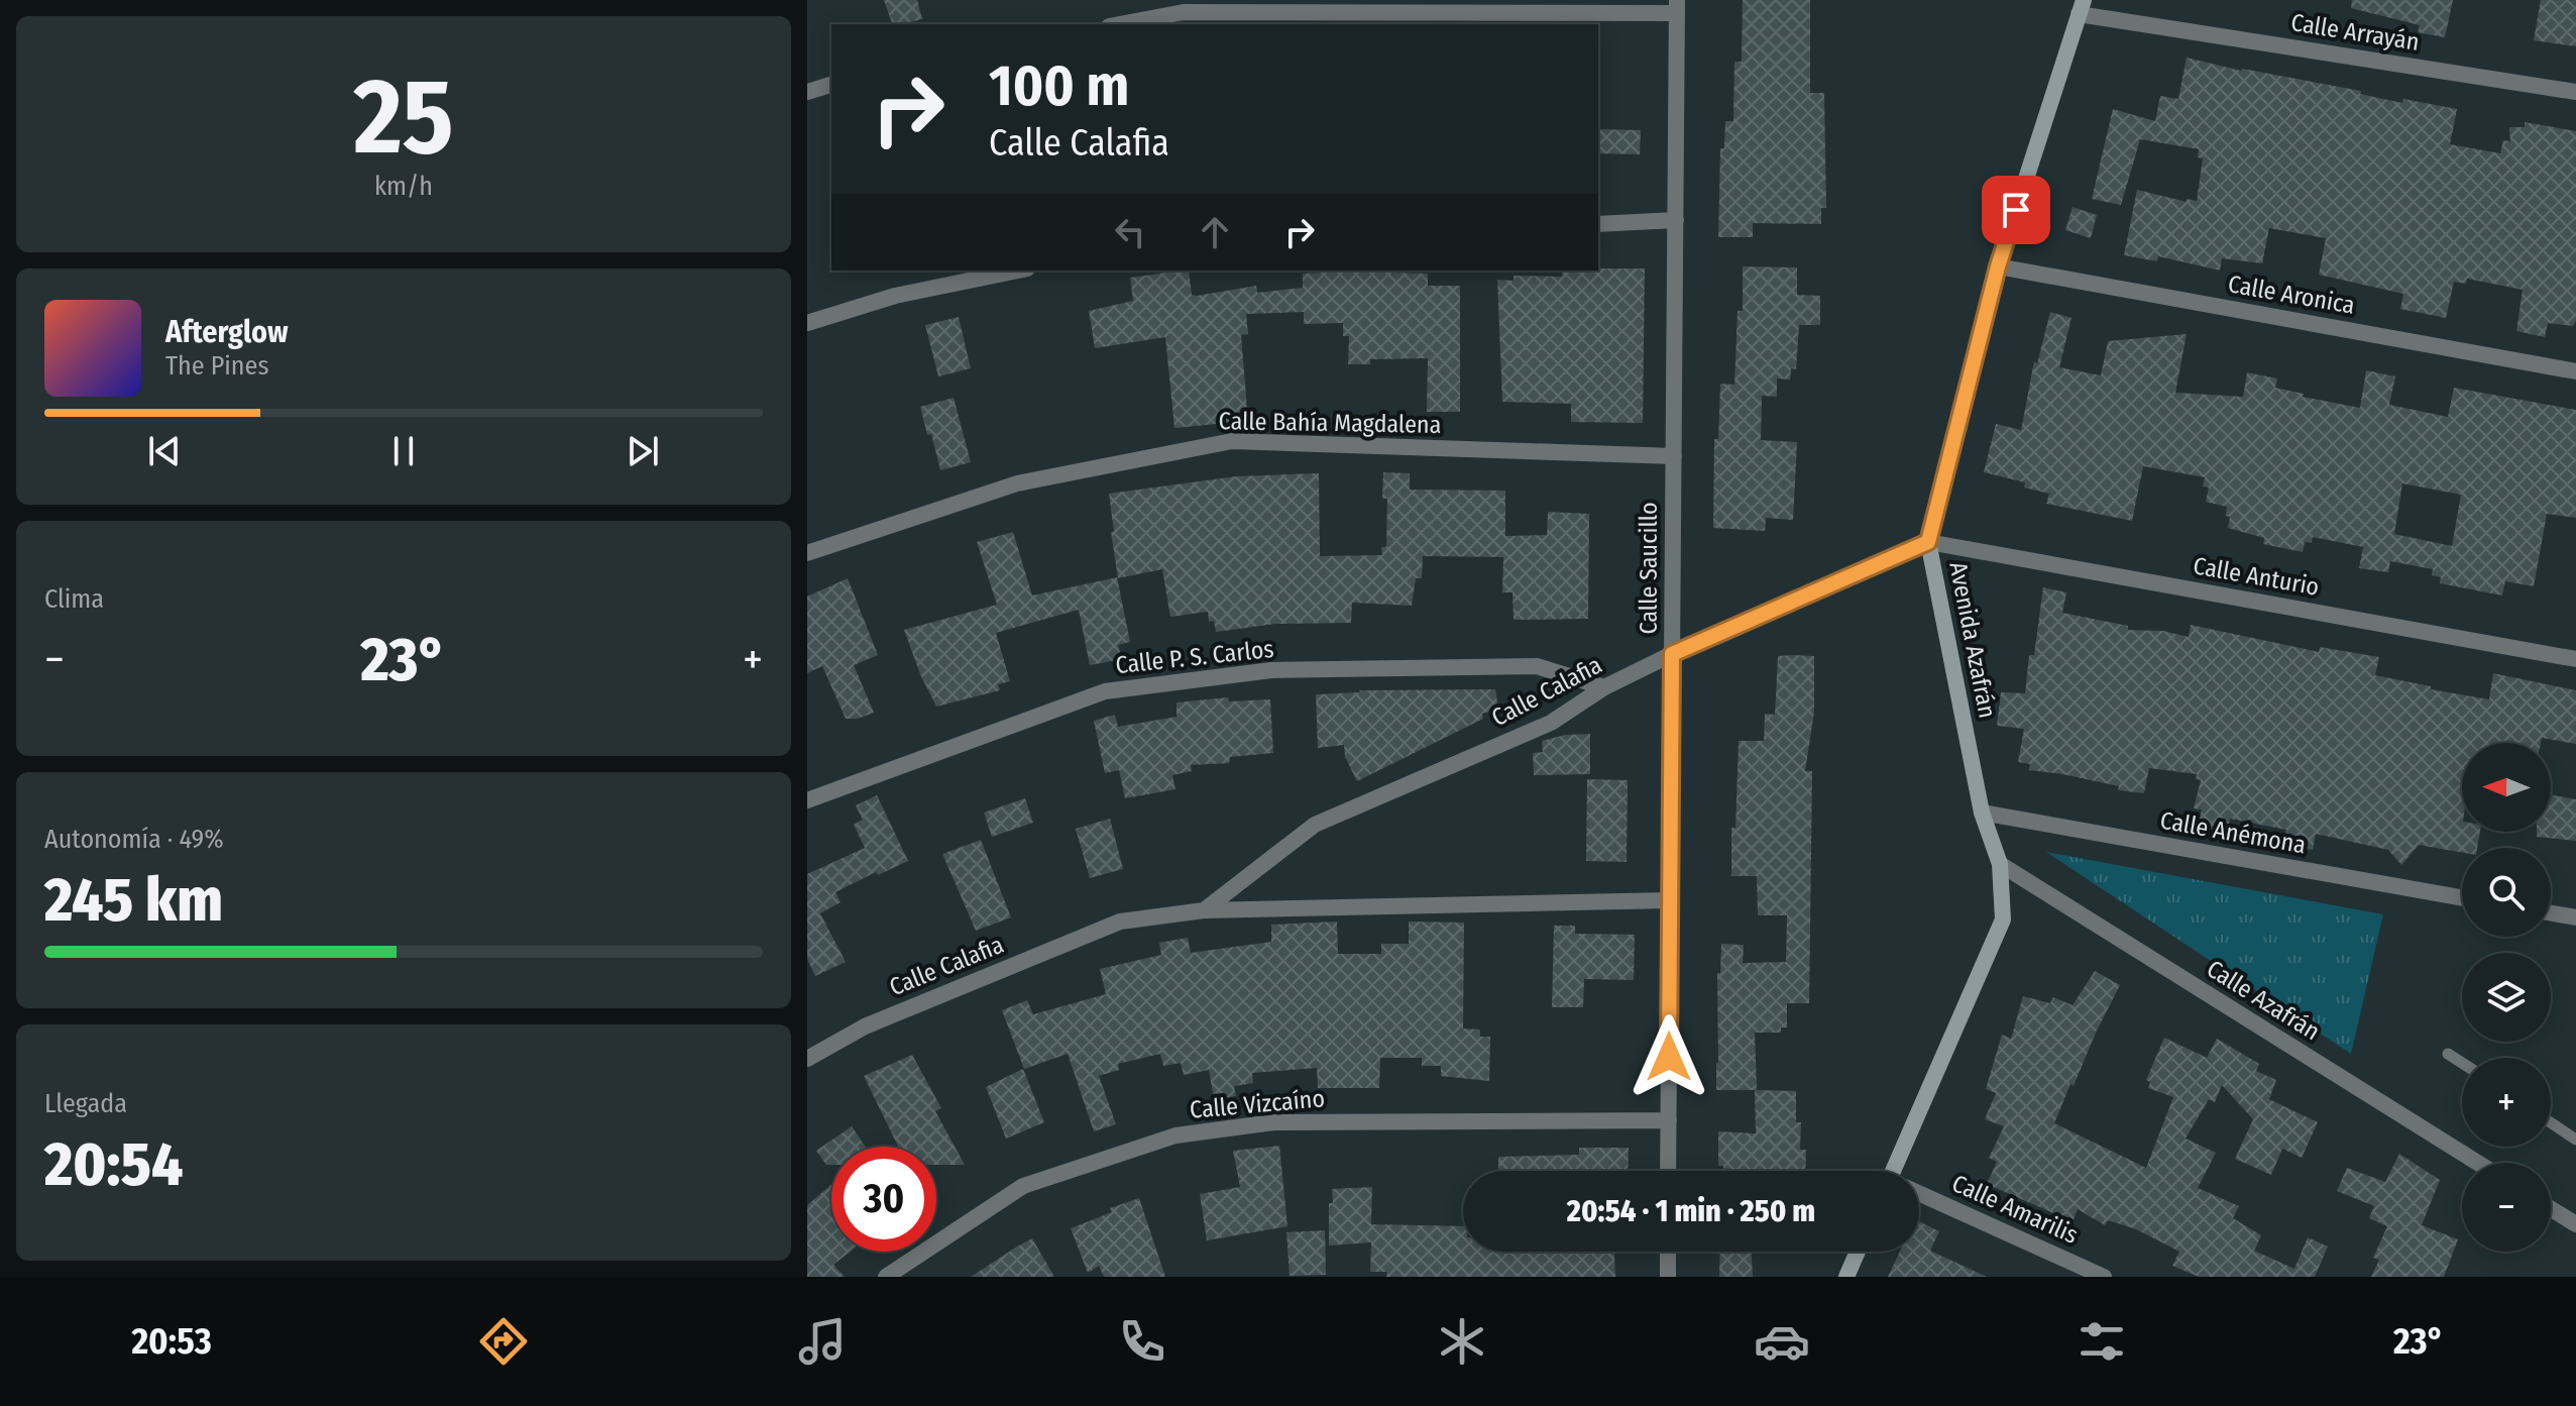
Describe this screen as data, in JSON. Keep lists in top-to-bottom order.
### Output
{
  "streets": {
    "street": [
      "Calle Arrayán",
      "Calle Aronica",
      "Calle Bahía Magdalena",
      "Calle Saucillo",
      "Calle Anturio",
      "Avenida Azafrán",
      "Calle P. S. Carlos",
      "Calle Calafia",
      "Calle Anémona",
      "Calle Azafrán",
      "Calle Vizcaíno",
      "Calle Amarilis"
    ]
  },
  "crossings": [
    ["Calle Arrayán", "Avenida Azafrán"],
    ["Calle Aronica", "Avenida Azafrán"],
    ["Calle Bahía Magdalena", "Calle Saucillo"],
    ["Calle Saucillo", "Calle Calafia"],
    ["Calle Saucillo", "Calle Vizcaíno"],
    ["Calle Anturio", "Avenida Azafrán"],
    ["Calle Anturio", "Calle Calafia"],
    ["Avenida Azafrán", "Calle Calafia"],
    ["Avenida Azafrán", "Calle Anémona"],
    ["Avenida Azafrán", "Calle Azafrán"],
    ["Calle P. S. Carlos", "Calle Calafia"]
  ],
  "north": "left",
  "page": {
    "tile": [
      ["25", "km/h"],
      "Clima",
      ["Autonomía · 49%", "245 km"],
      ["Llegada", "20:54"]
    ],
    "turn": ["100 m", "Calle Calafia"],
    "song": ["Afterglow", "The Pines"],
    "heat": ["−", "23°", "+"],
    "map_buttons": ["+", "−"],
    "limit": "30",
    "trip": "20:54 · 1 min · 250 m",
    "tabs": ["20:53", "23°"]
  }
}
